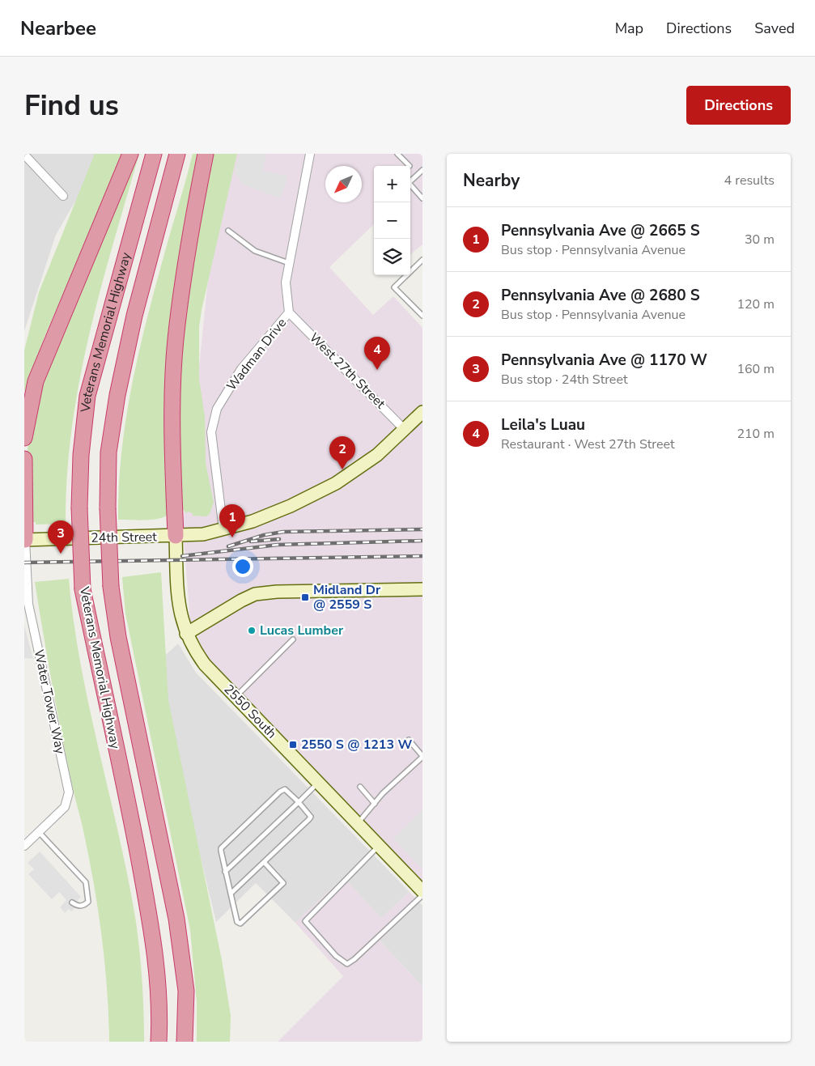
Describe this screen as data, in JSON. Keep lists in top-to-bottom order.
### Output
{
  "streets": {
    "highway": ["Veterans Memorial Highway"],
    "main road": ["24th Street", "2550 South"],
    "street": ["Wadman Drive", "West 27th Street", "Water Tower Way"]
  },
  "crossings": [
    ["Wadman Drive", "West 27th Street"],
    ["Wadman Drive", "24th Street"],
    ["West 27th Street", "24th Street"],
    ["24th Street", "Water Tower Way"],
    ["24th Street", "2550 South"]
  ],
  "places": {
    "transit": ["Midland Dr @ 2559 S", "2550 S @ 1213 W"],
    "other": ["Lucas Lumber"]
  },
  "north": "bottom left",
  "page": {
    "header": "Nearbee",
    "nav": ["Map", "Directions", "Saved"],
    "buttons": "Directions",
    "title": "Find us",
    "heading": ["Nearby", "4 results"],
    "map_buttons": ["+", "−"],
    "list": [
      {
        "mark": "1",
        "name": "Pennsylvania Ave @ 2665 S",
        "note": "Bus stop · Pennsylvania Avenue",
        "value": "30 m"
      },
      {
        "mark": "2",
        "name": "Pennsylvania Ave @ 2680 S",
        "note": "Bus stop · Pennsylvania Avenue",
        "value": "120 m"
      },
      {
        "mark": "3",
        "name": "Pennsylvania Ave @ 1170 W",
        "note": "Bus stop · 24th Street",
        "value": "160 m"
      },
      {
        "mark": "4",
        "name": "Leila's Luau",
        "note": "Restaurant · West 27th Street",
        "value": "210 m"
      }
    ],
    "pins": [
      "4",
      "2",
      "1",
      "3"
    ]
  }
}
